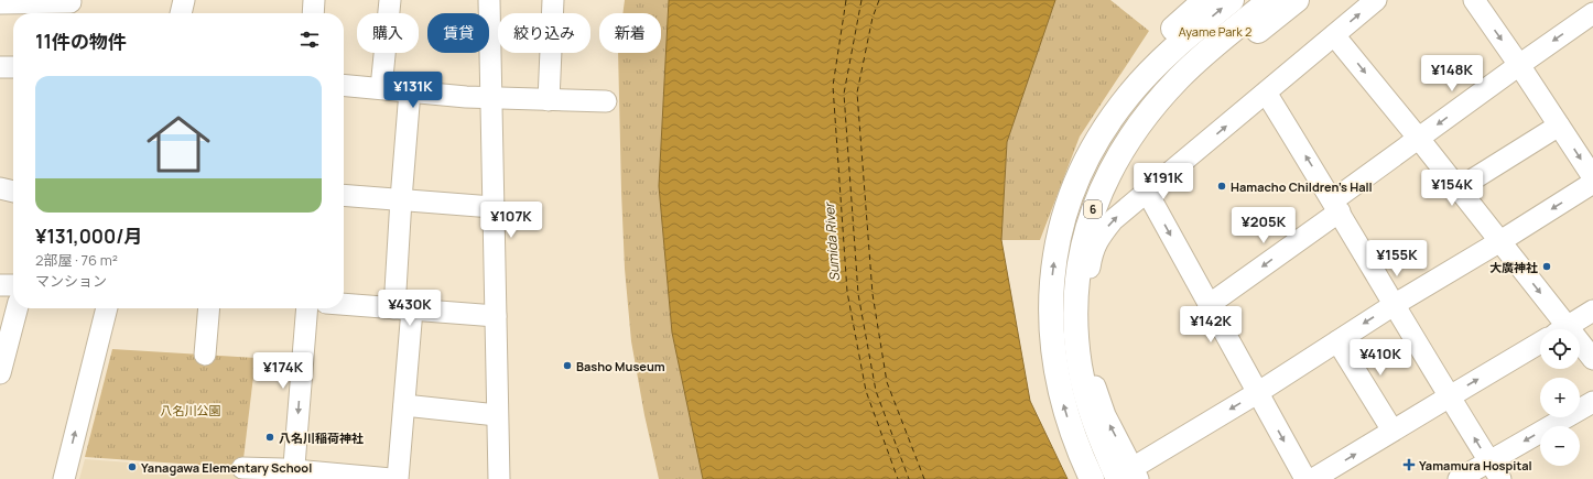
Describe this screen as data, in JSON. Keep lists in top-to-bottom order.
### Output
{
  "streets": {
    "highway": ["6"]
  },
  "water": ["Sumida River"],
  "parks": ["Ayame Park 2", "八名川公園"],
  "places": {
    "other": [
      "Hamacho Children's Hall",
      "大廣神社",
      "Basho Museum",
      "八名川稲荷神社",
      "Yanagawa Elementary School"
    ],
    "health": ["Yamamura Hospital"]
  },
  "page": {
    "chip": [
      "購入",
      "賃貸",
      "絞り込み",
      "新着"
    ],
    "heading": "11件の物件",
    "price": [
      "¥148K",
      "¥131K",
      "¥191K",
      "¥154K",
      "¥107K",
      "¥205K",
      "¥155K",
      "¥430K",
      "¥142K",
      "¥410K",
      "¥174K"
    ],
    "list": [
      {
        "name": "¥131,000/月",
        "note": "2部屋 · 76 m² · マンション"
      }
    ],
    "map_buttons": ["+", "−"]
  }
}
